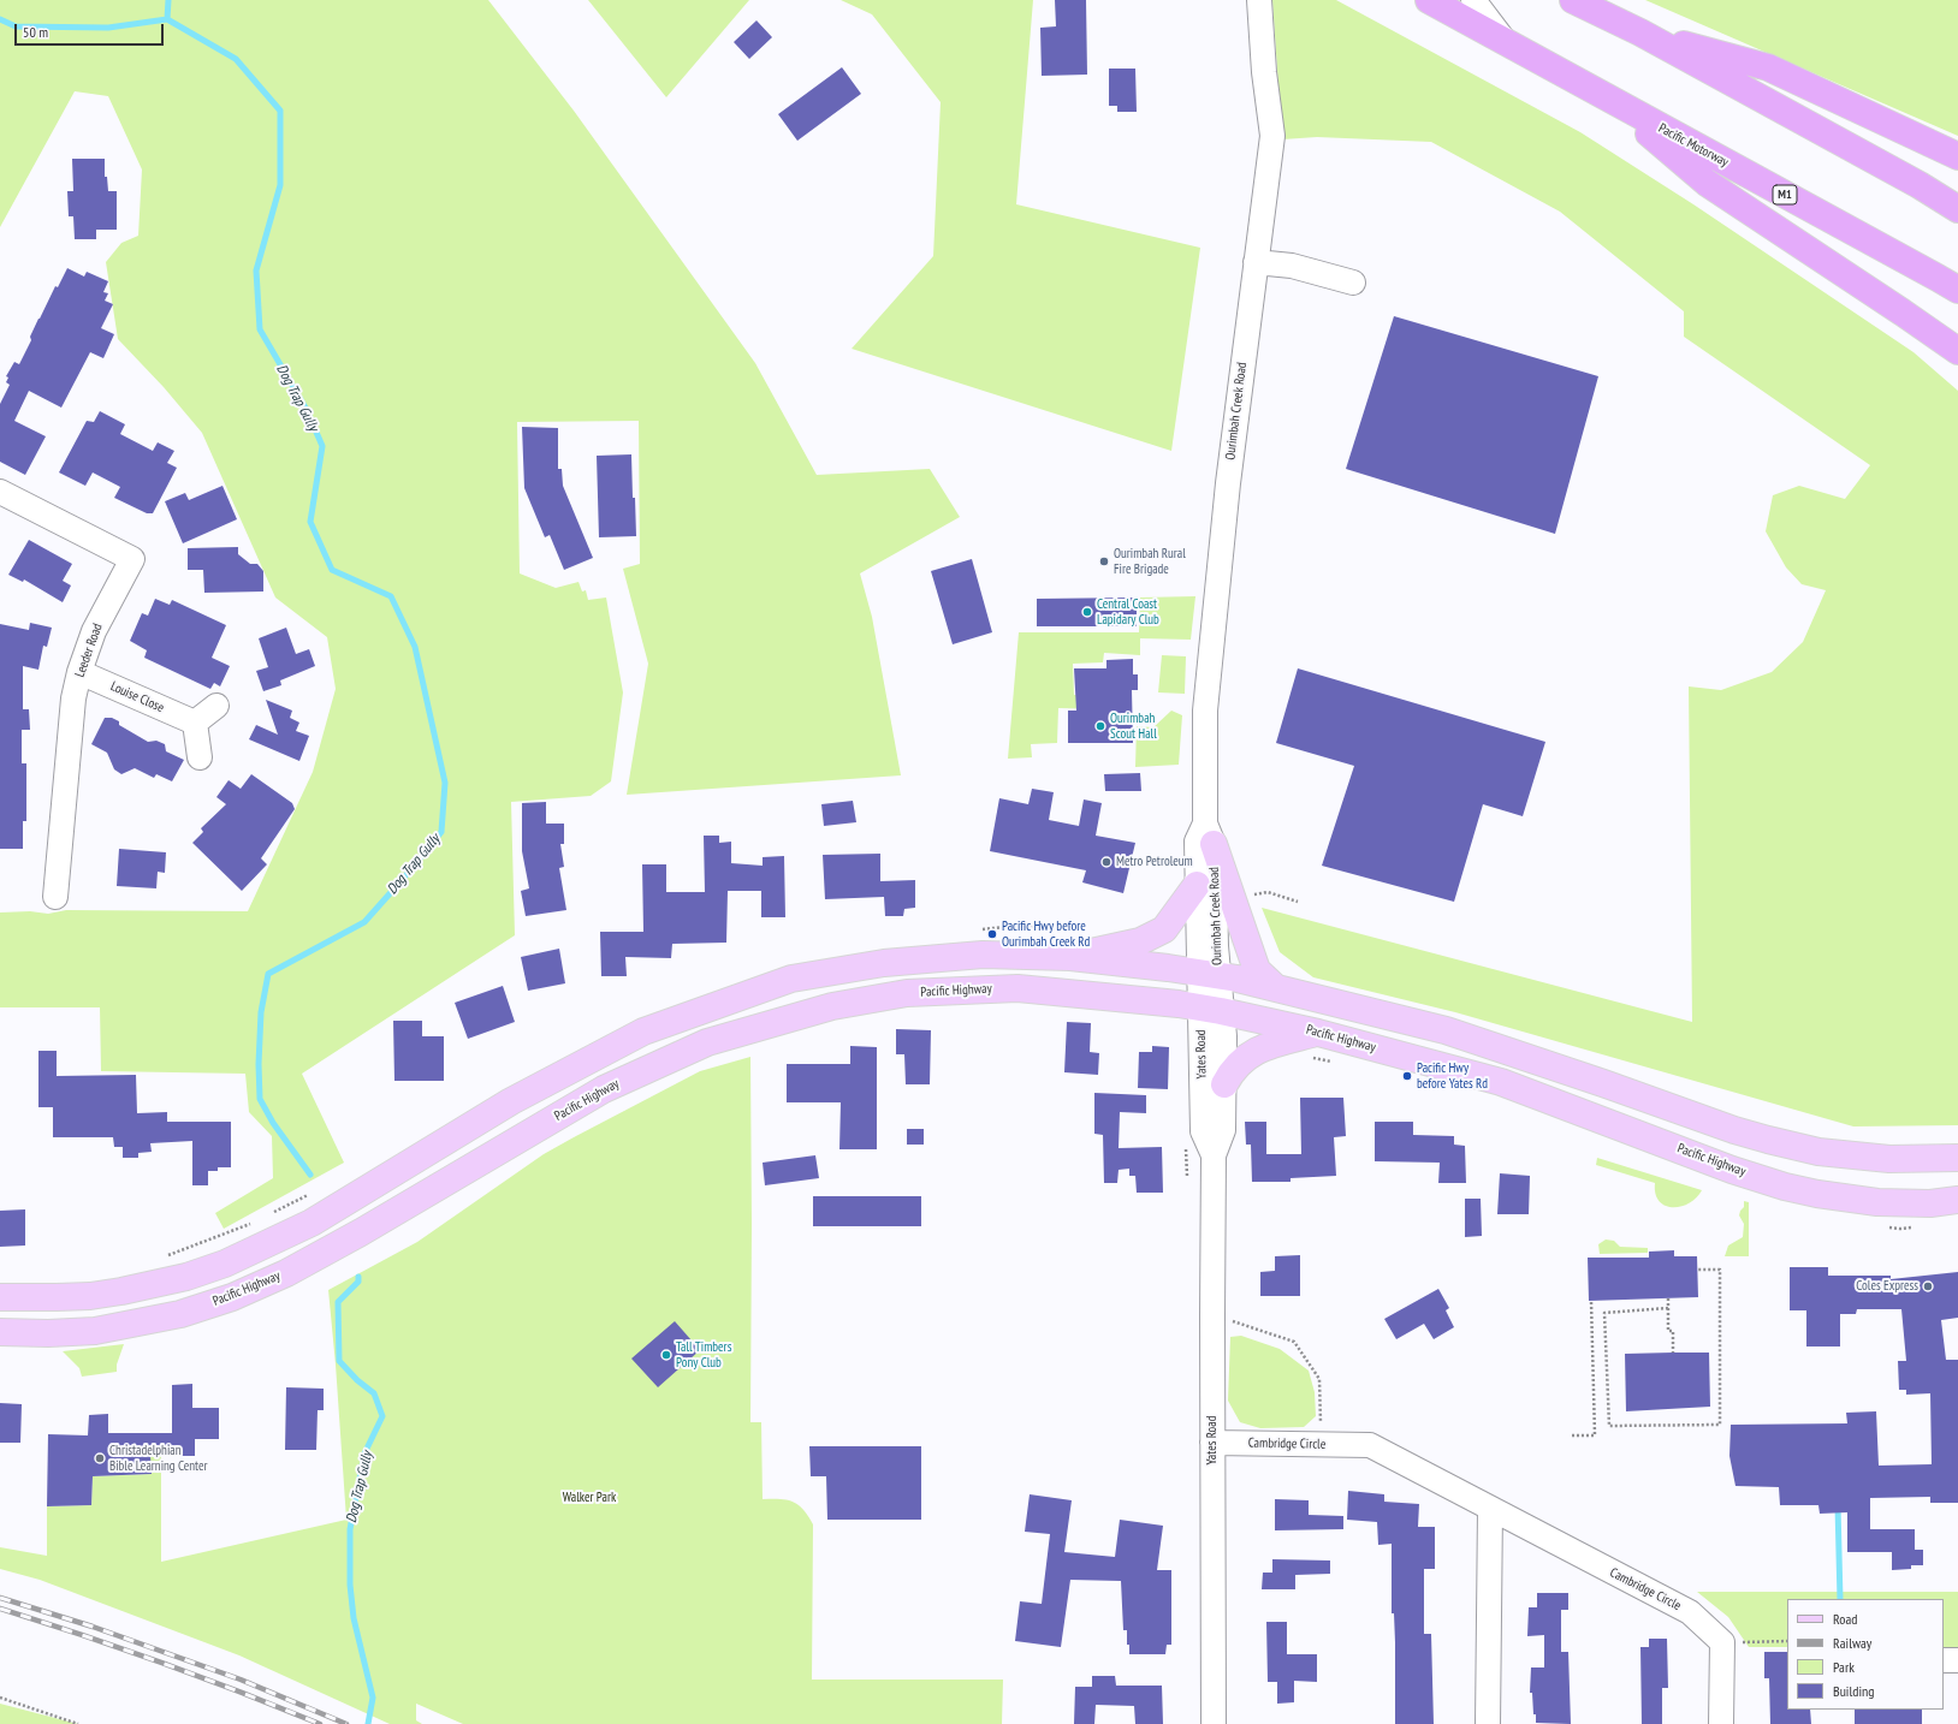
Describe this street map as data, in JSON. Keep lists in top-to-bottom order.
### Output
{
  "streets": {
    "highway": ["Pacific Motorway", "M1"],
    "main road": ["Pacific Highway"],
    "street": [
      "Ourimbah Creek Road",
      "Leeder Road",
      "Louise Close",
      "Yates Road",
      "Cambridge Circle"
    ]
  },
  "crossings": [
    ["Ourimbah Creek Road", "Pacific Highway"],
    ["Ourimbah Creek Road", "Yates Road"],
    ["Leeder Road", "Louise Close"],
    ["Pacific Highway", "Yates Road"],
    ["Yates Road", "Cambridge Circle"]
  ],
  "water": ["Dog Trap Gully"],
  "parks": ["Walker Park"],
  "places": [
    "Ourimbah Rural Fire Brigade",
    "Central Coast Lapidary Club",
    "Ourimbah Scout Hall",
    "Metro Petroleum",
    "Pacific Hwy before Ourimbah Creek Rd",
    "Pacific Hwy before Yates Rd",
    "Coles Express",
    "Tall Timbers Pony Club",
    "Christadelphian Bible Learning Center"
  ],
  "legend": [
    "Road",
    "Railway",
    "Park",
    "Building"
  ],
  "scale_bar": "50 m"
}
